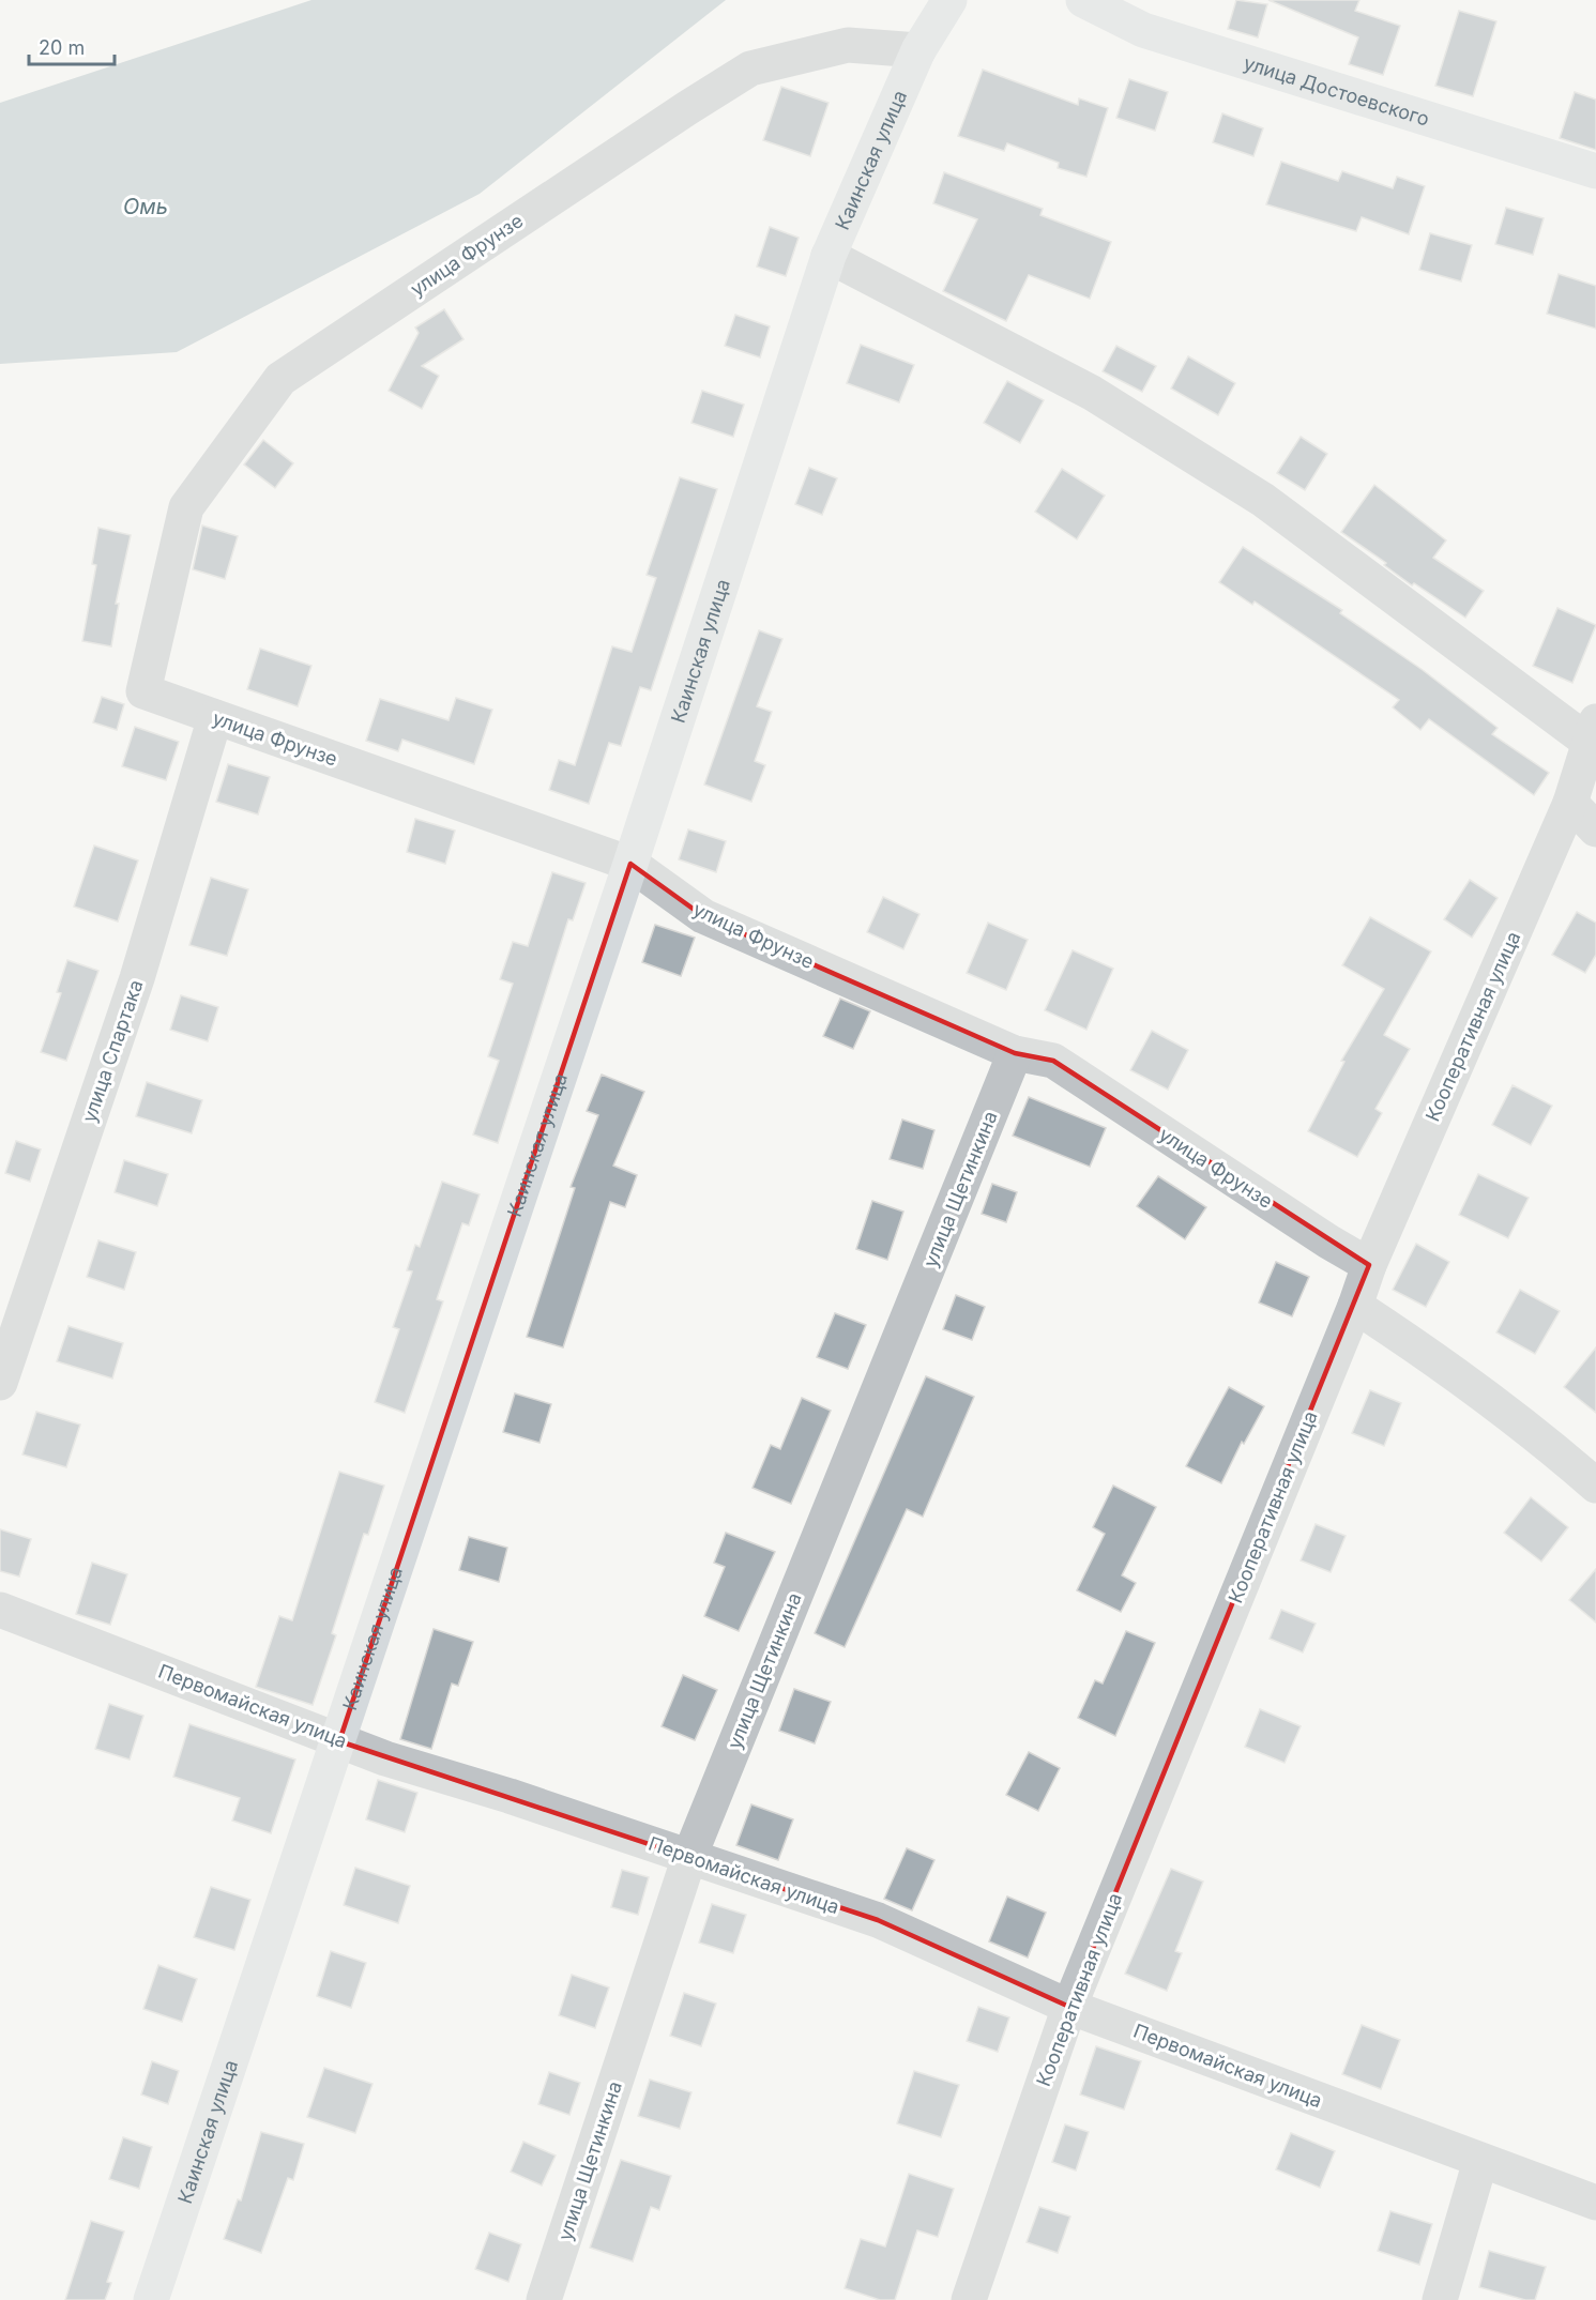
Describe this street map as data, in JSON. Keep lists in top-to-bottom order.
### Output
{
  "streets": {
    "main road": ["улица Достоевского", "Каинская улица"],
    "street": [
      "улица Фрунзе",
      "Кооперативная улица",
      "улица Спартака",
      "улица Щетинкина",
      "Первомайская улица"
    ]
  },
  "crossings": [
    ["Каинская улица", "улица Фрунзе"],
    ["Каинская улица", "Первомайская улица"],
    ["улица Фрунзе", "Кооперативная улица"],
    ["улица Фрунзе", "улица Спартака"],
    ["улица Фрунзе", "улица Щетинкина"],
    ["Кооперативная улица", "Первомайская улица"],
    ["улица Щетинкина", "Первомайская улица"]
  ],
  "water": ["Омь"],
  "scale_bar": "20 m"
}
